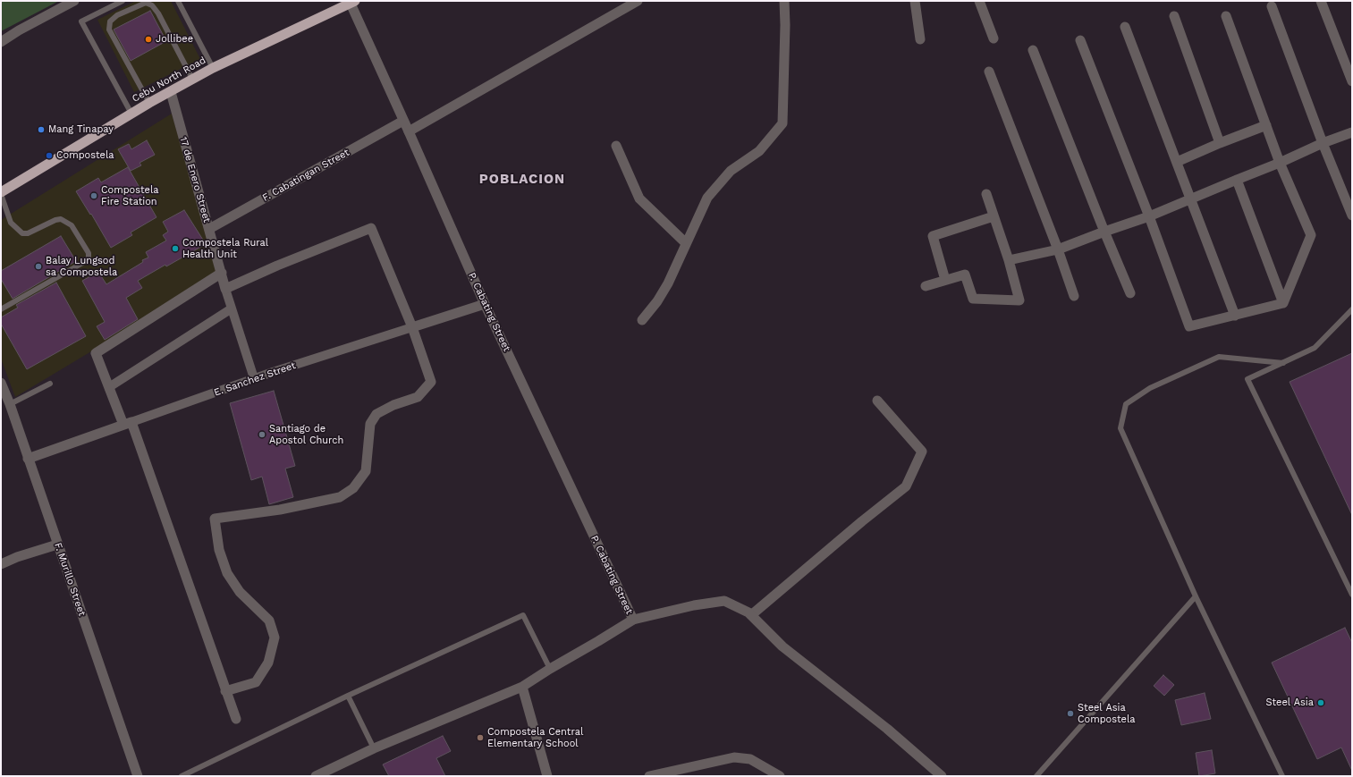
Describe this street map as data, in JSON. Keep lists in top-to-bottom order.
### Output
{
  "streets": {
    "highway": ["Cebu North Road"],
    "street": [
      "F. Cabatingan Street",
      "17 de Enero Street",
      "P. Cabating Street",
      "E. Sanchez Street",
      "F. Murillo Street"
    ]
  },
  "crossings": [
    ["Cebu North Road", "17 de Enero Street"],
    ["Cebu North Road", "P. Cabating Street"],
    ["F. Cabatingan Street", "17 de Enero Street"],
    ["F. Cabatingan Street", "P. Cabating Street"],
    ["P. Cabating Street", "E. Sanchez Street"],
    ["E. Sanchez Street", "F. Murillo Street"]
  ],
  "districts": ["POBLACION"],
  "places": [
    "Jollibee",
    "Mang Tinapay",
    "Compostela",
    "Compostela Fire Station",
    "Compostela Rural Health Unit",
    "Balay Lungsod sa Compostela",
    "Santiago de Apostol Church",
    "Steel Asia",
    "Steel Asia Compostela",
    "Compostela Central Elementary School"
  ]
}
